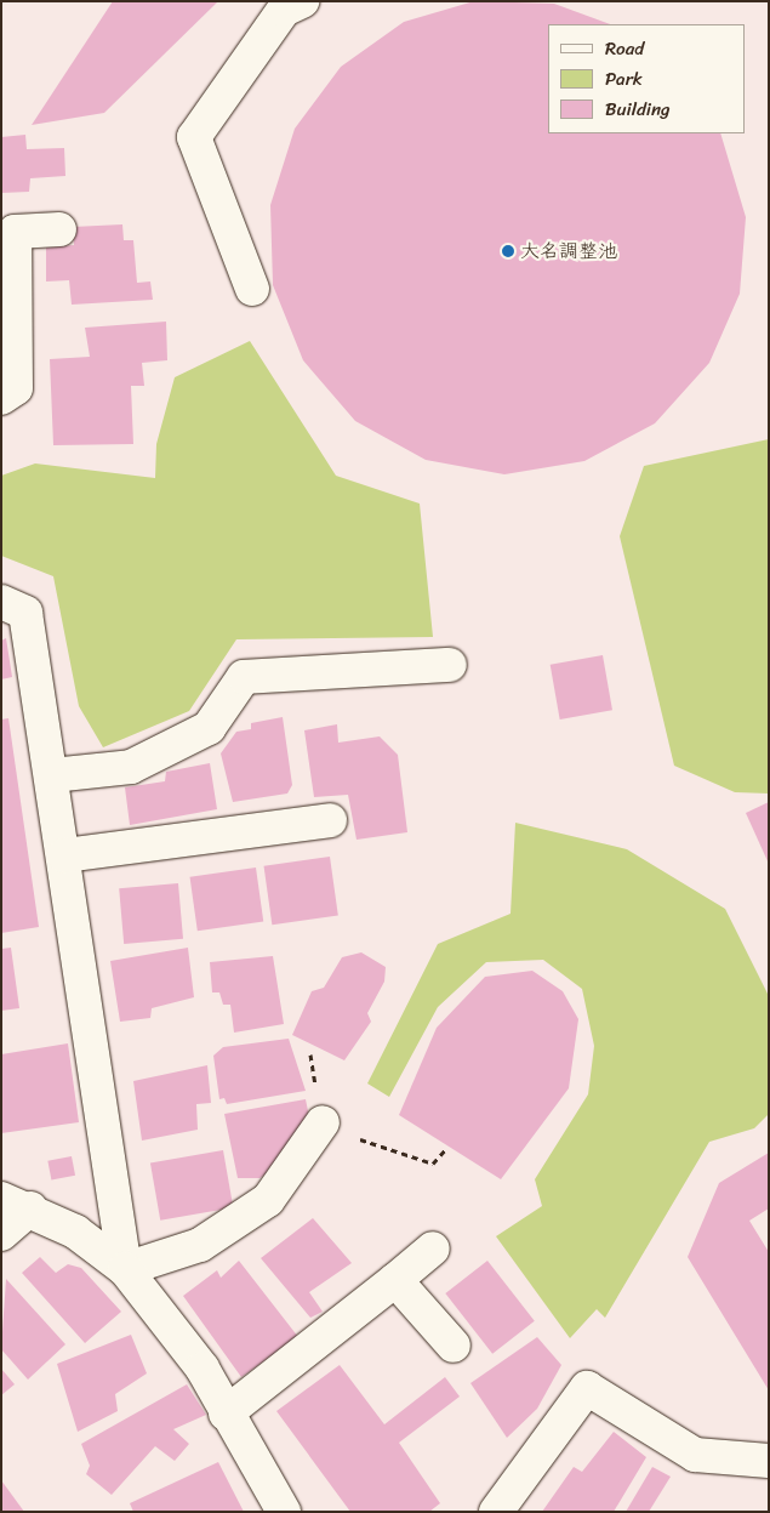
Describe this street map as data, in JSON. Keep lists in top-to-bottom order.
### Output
{
  "places": ["大名調整池"],
  "legend": ["Road", "Park", "Building"]
}
